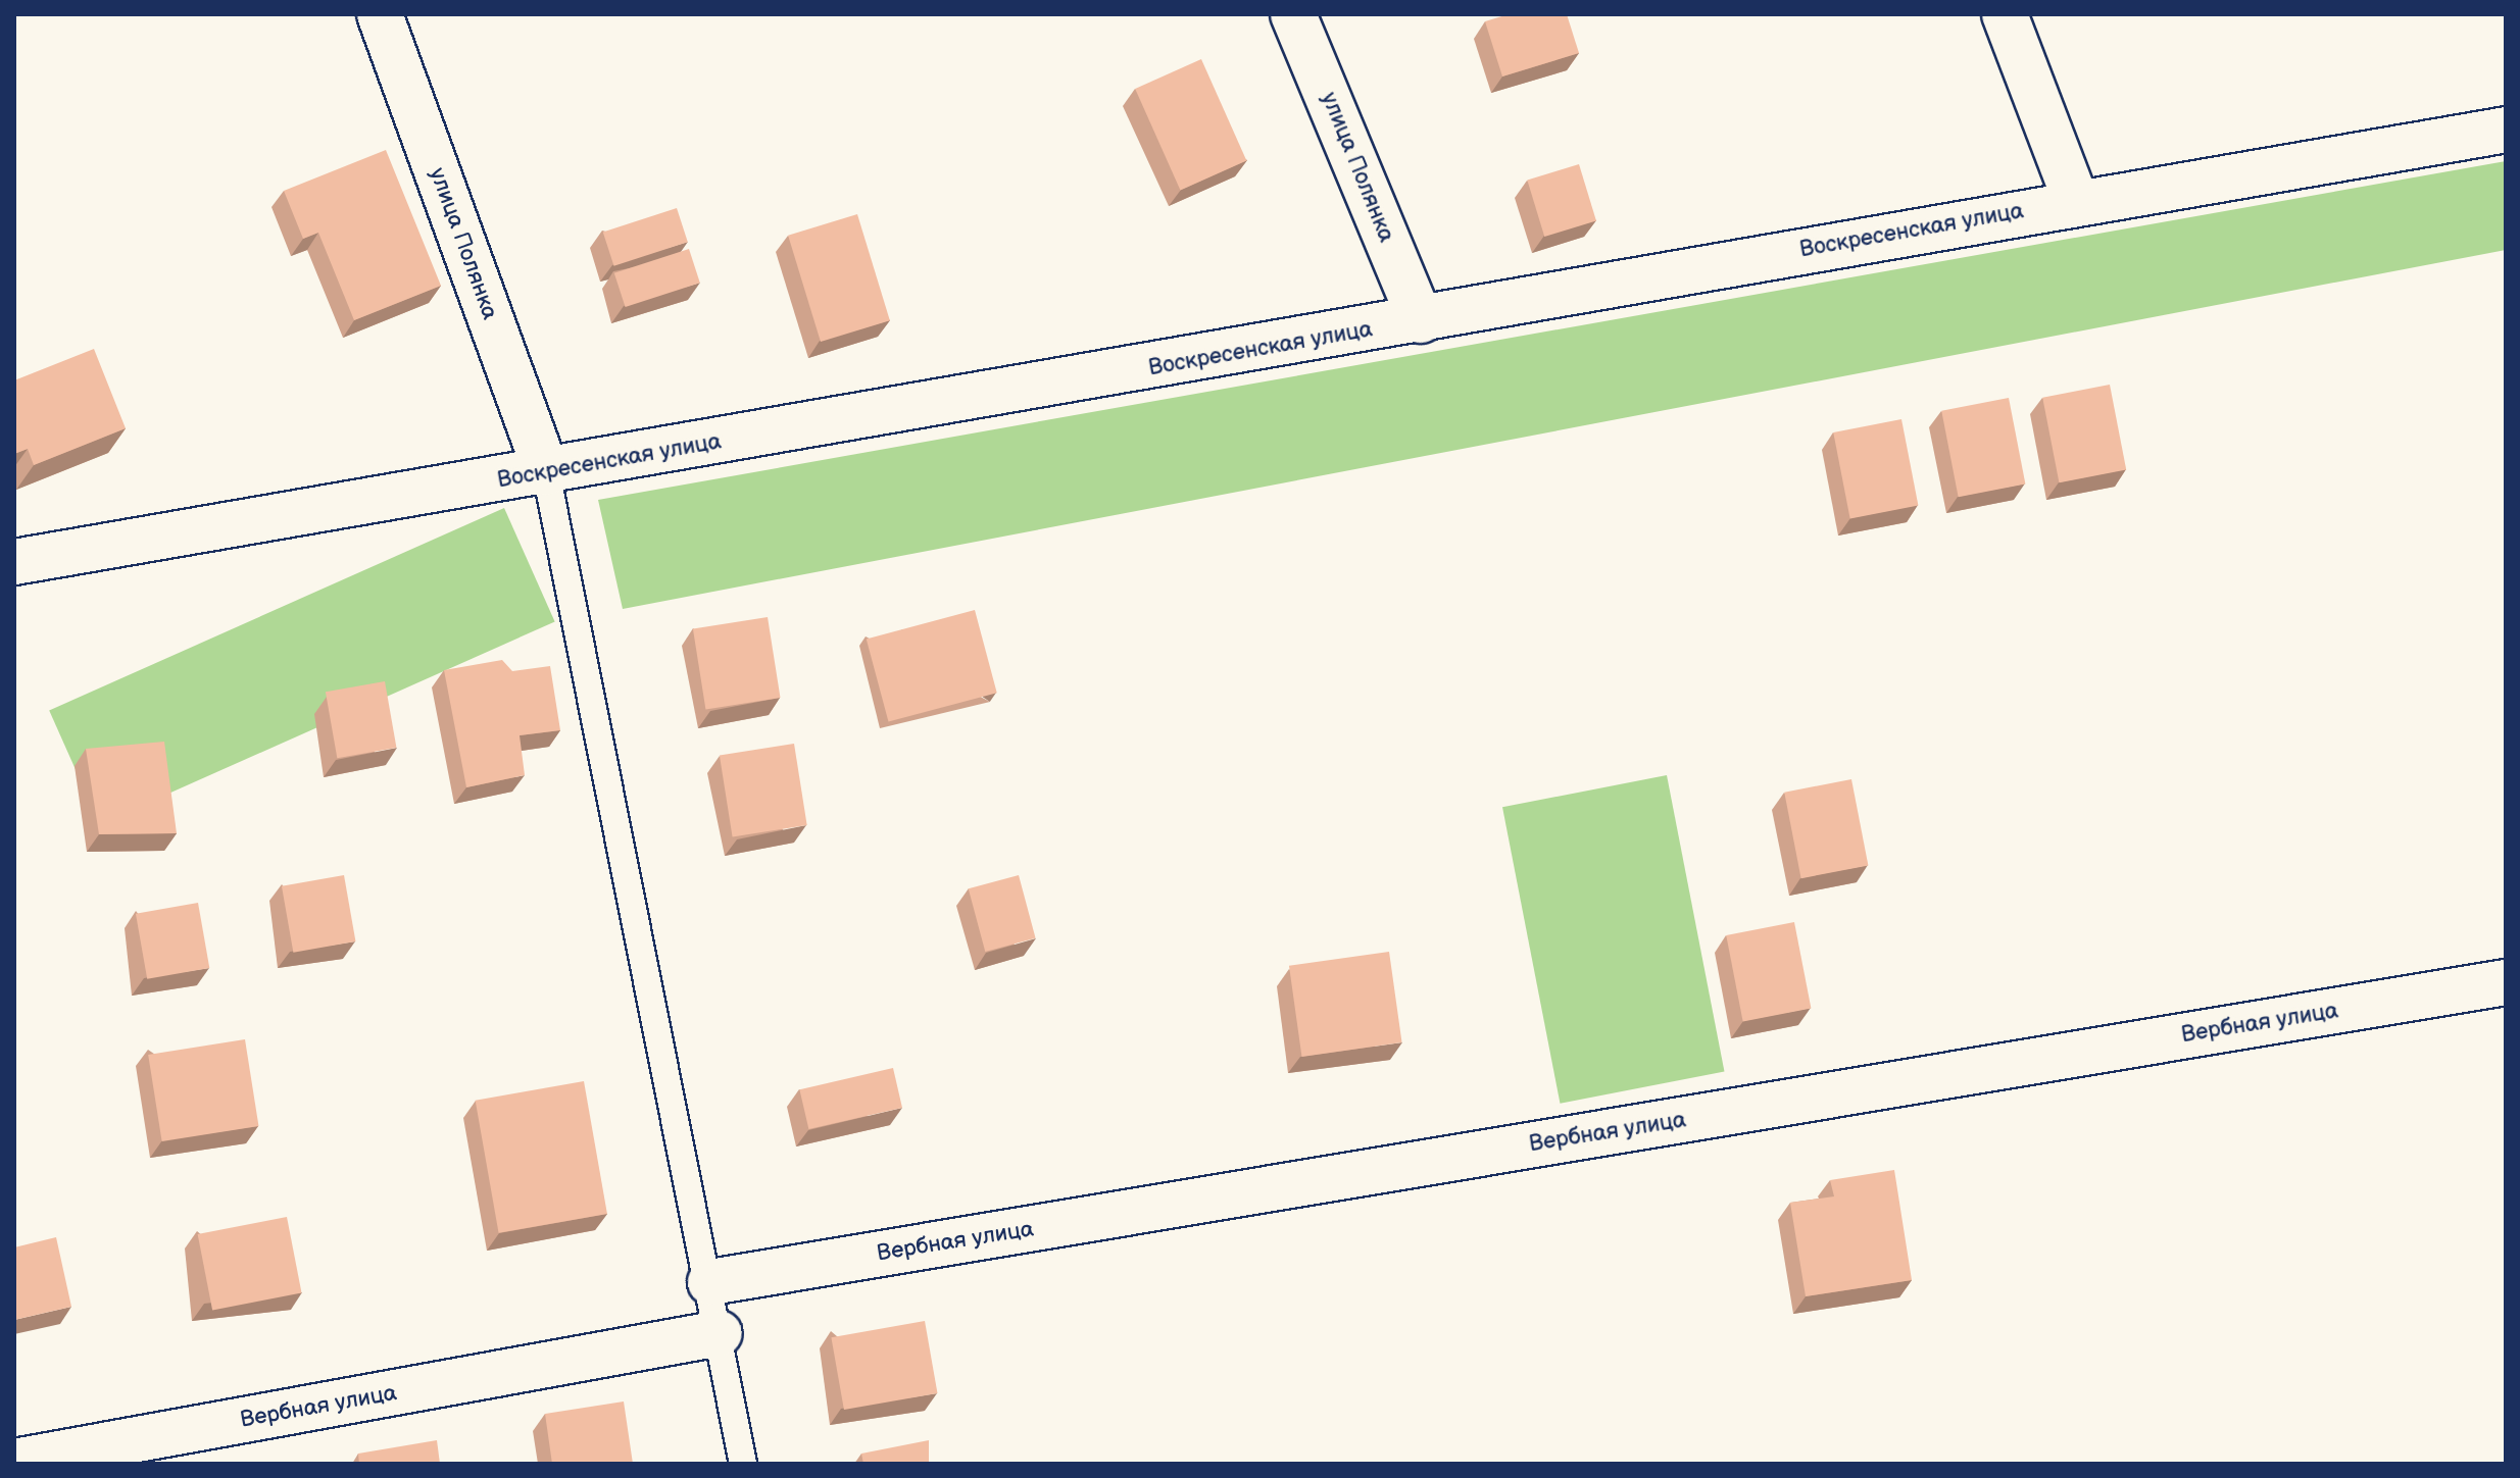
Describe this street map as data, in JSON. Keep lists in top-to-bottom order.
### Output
{
  "streets": {
    "street": ["улица Полянка", "Воскресенская улица", "Вербная улица"]
  },
  "crossings": [
    ["улица Полянка", "Воскресенская улица"]
  ]
}
